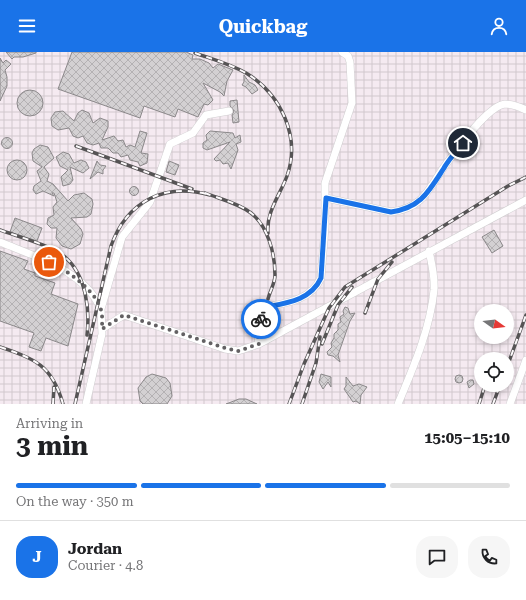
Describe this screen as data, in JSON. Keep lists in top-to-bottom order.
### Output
{
  "north": "right",
  "page": {
    "header": "Quickbag",
    "heading": ["3 min", "Arriving in", "15:05–15:10"],
    "panel": ["Jordan", "Courier · 4.8"],
    "bar": "On the way · 350 m",
    "round": "J"
  }
}
